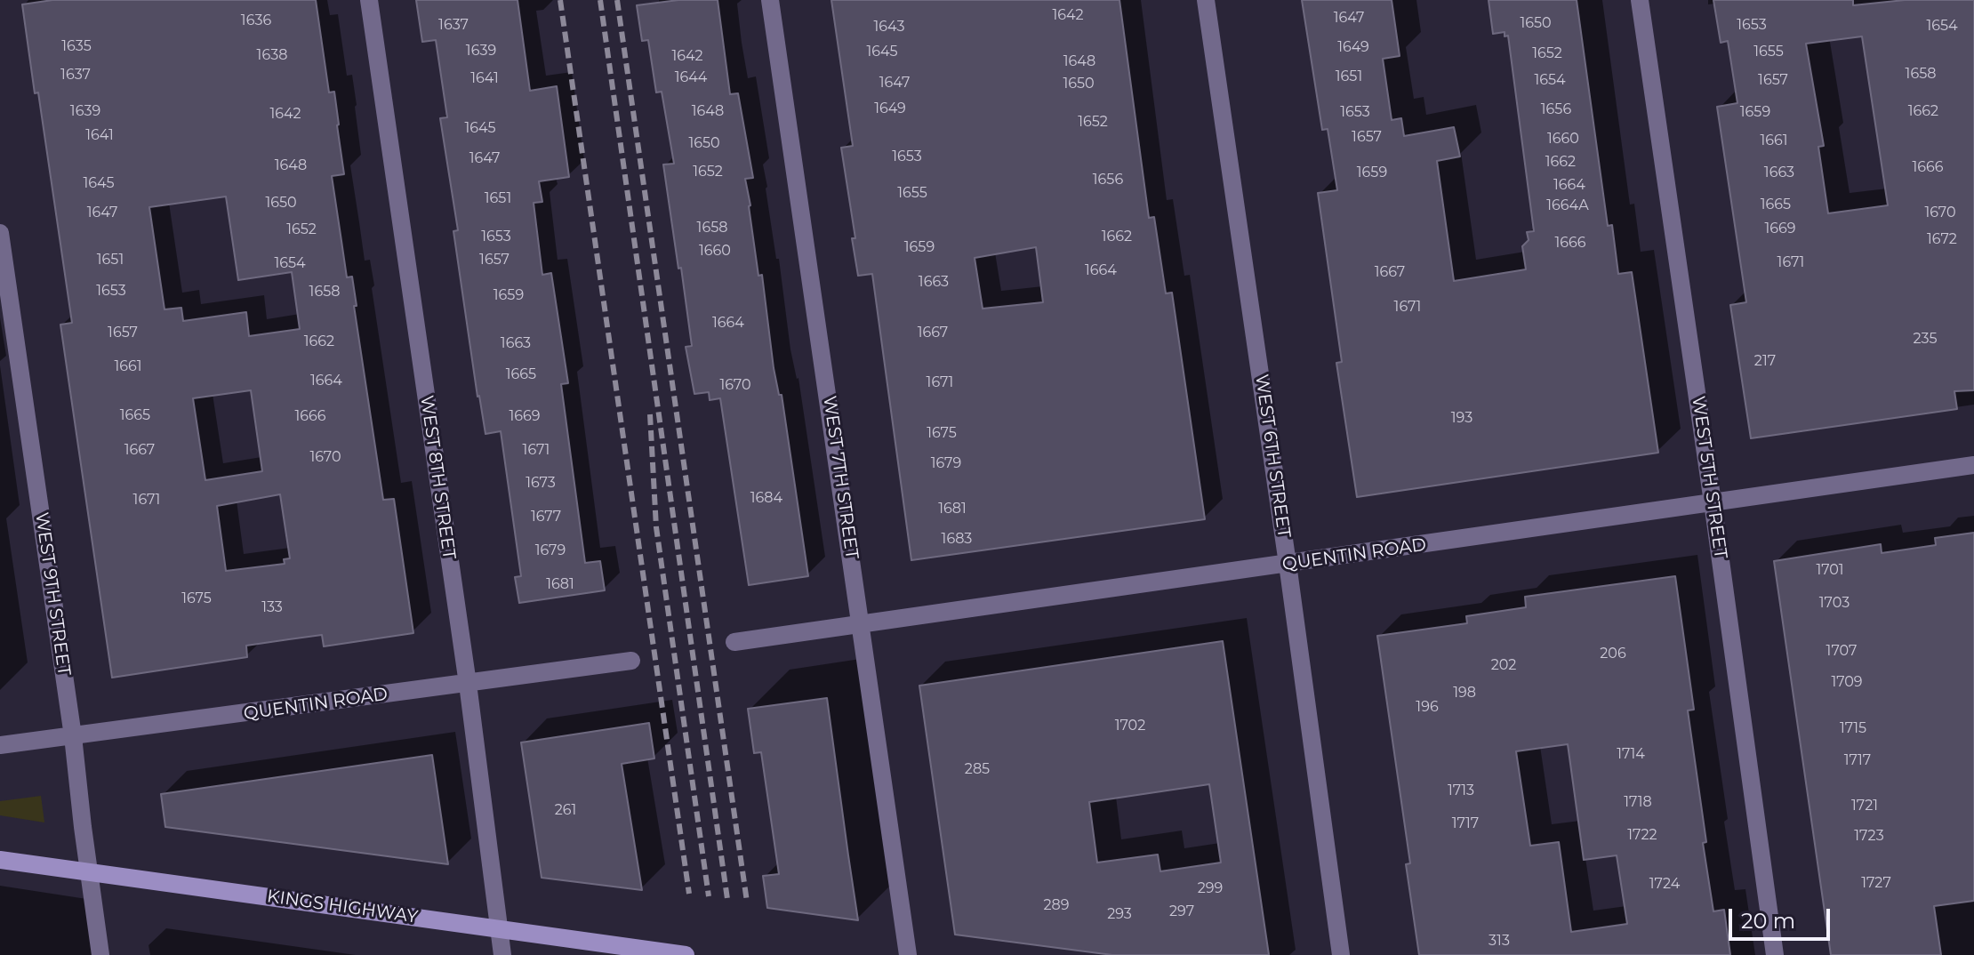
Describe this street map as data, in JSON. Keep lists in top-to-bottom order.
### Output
{
  "streets": {
    "street": [
      "WEST 6TH STREET",
      "WEST 8TH STREET",
      "WEST 7TH STREET",
      "WEST 5TH STREET",
      "QUENTIN ROAD",
      "WEST 9TH STREET",
      "KINGS HIGHWAY"
    ]
  },
  "crossings": [
    ["WEST 6TH STREET", "QUENTIN ROAD"],
    ["WEST 8TH STREET", "QUENTIN ROAD"],
    ["WEST 8TH STREET", "KINGS HIGHWAY"],
    ["WEST 7TH STREET", "QUENTIN ROAD"],
    ["WEST 5TH STREET", "QUENTIN ROAD"],
    ["QUENTIN ROAD", "WEST 9TH STREET"],
    ["WEST 9TH STREET", "KINGS HIGHWAY"]
  ],
  "house_numbers": [
    "1642",
    "1647",
    "1636",
    "1650",
    "1637",
    "1653",
    "1654",
    "1643",
    "1635",
    "1649",
    "1639",
    "1645",
    "1655",
    "1652",
    "1638",
    "1642",
    "1648",
    "1658",
    "1637",
    "1651",
    "1644",
    "1641",
    "1654",
    "1657",
    "1647",
    "1650",
    "1649",
    "1656",
    "1639",
    "1648",
    "1662",
    "1653",
    "1659",
    "1642",
    "1652",
    "1645",
    "1641",
    "1657",
    "1660",
    "1661",
    "1650",
    "1653",
    "1647",
    "1662",
    "1648",
    "1666",
    "1652",
    "1659",
    "1663",
    "1656",
    "1645",
    "1664",
    "1655",
    "1651",
    "1650",
    "1665",
    "1664A",
    "1647",
    "1670",
    "1658",
    "1669",
    "1652",
    "1653",
    "1662",
    "1672",
    "1666",
    "1659",
    "1660",
    "1651",
    "1657",
    "1671",
    "1654",
    "1664",
    "1667",
    "1663",
    "1653",
    "1658",
    "1659",
    "1671",
    "1664",
    "1657",
    "1667",
    "235",
    "1662",
    "1663",
    "217",
    "1661",
    "1665",
    "1664",
    "1671",
    "1670",
    "1665",
    "1666",
    "1669",
    "193",
    "1675",
    "1667",
    "1671",
    "1670",
    "1679",
    "1673",
    "1684",
    "1671",
    "1681",
    "1677",
    "1683",
    "1679",
    "1701",
    "1681",
    "1675",
    "1703",
    "133",
    "1707",
    "206",
    "202",
    "1709",
    "198",
    "196",
    "1702",
    "1715",
    "1714",
    "1717",
    "285",
    "1713",
    "1718",
    "1721",
    "261",
    "1717",
    "1722",
    "1723",
    "1727",
    "1724",
    "299",
    "289",
    "297",
    "293",
    "313"
  ],
  "scale_bar": "20 m"
}
